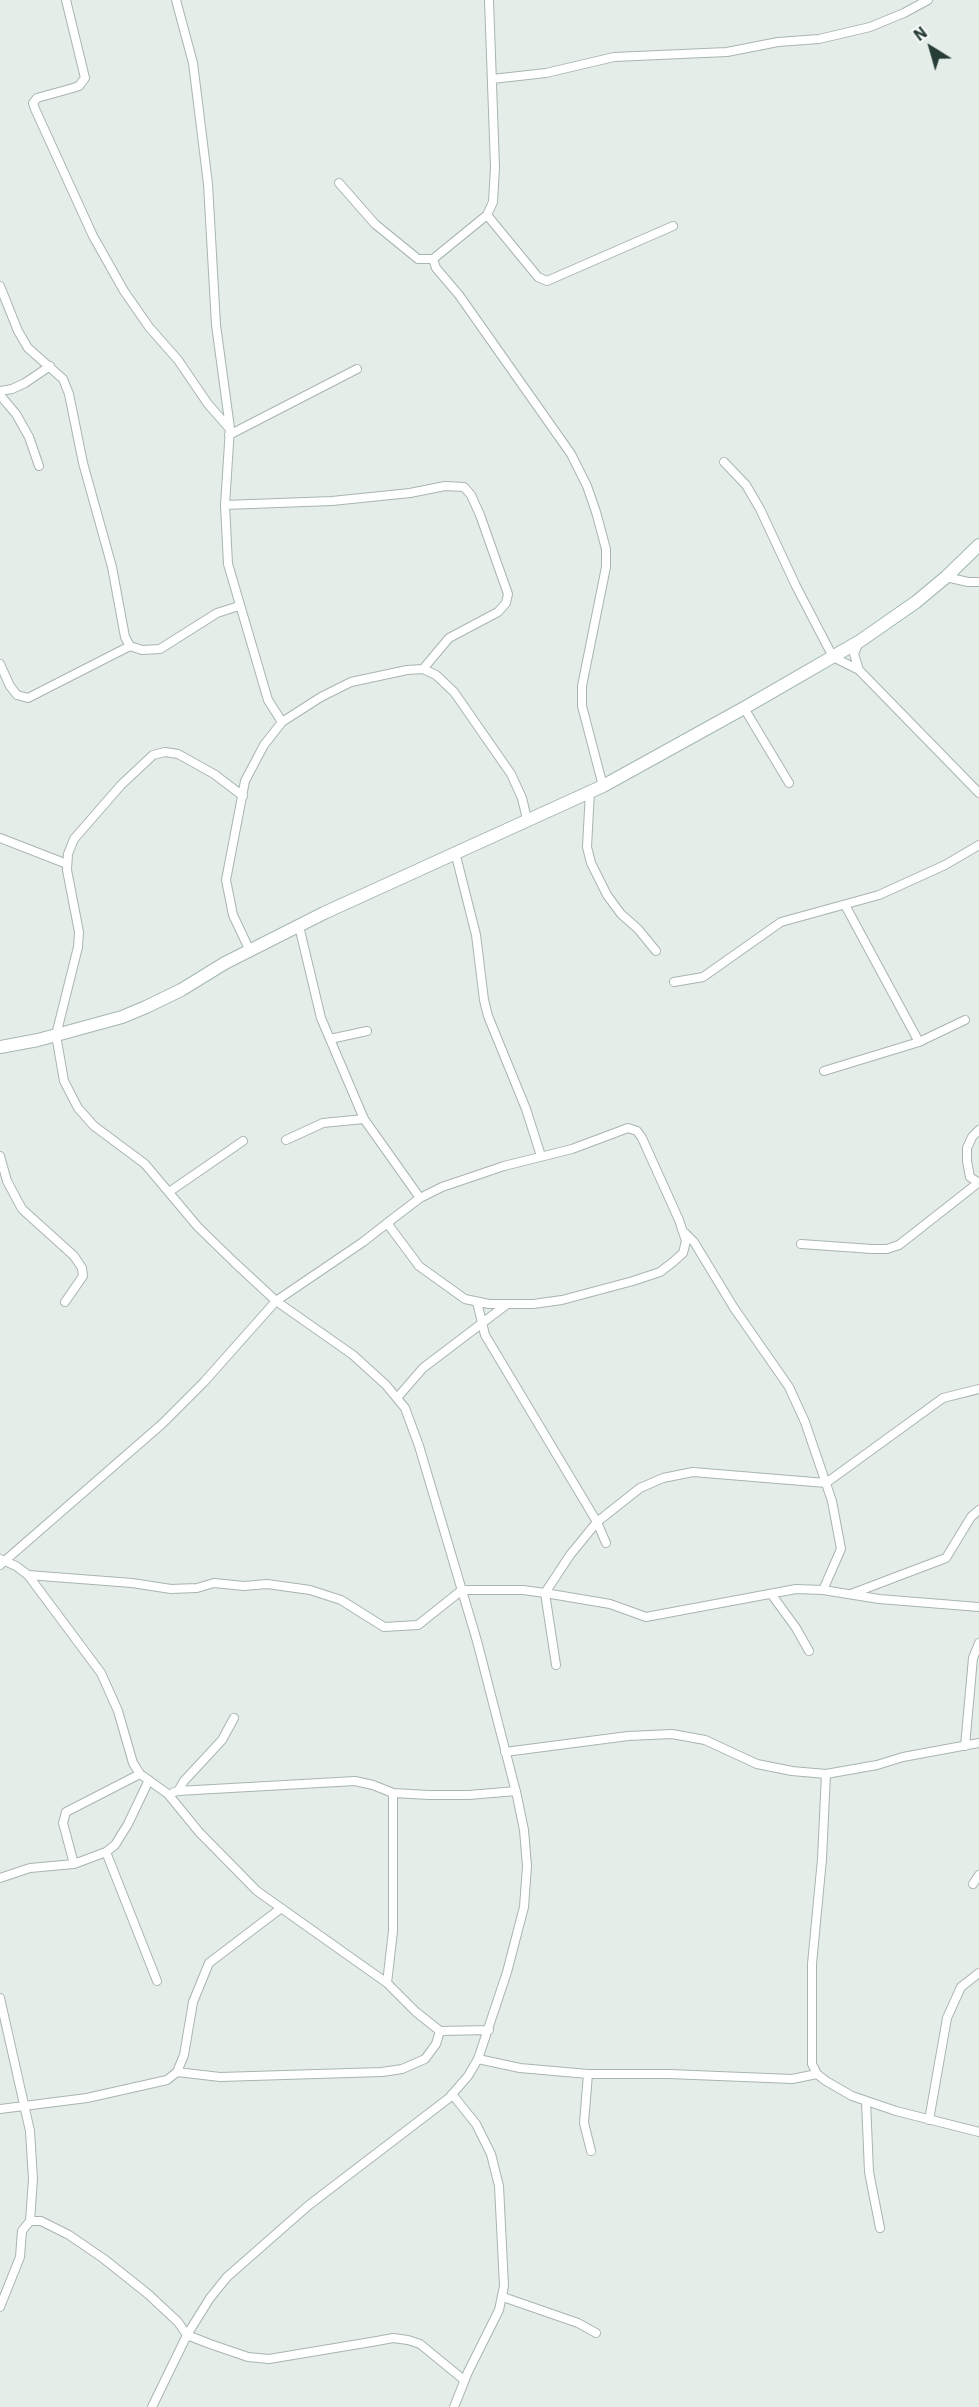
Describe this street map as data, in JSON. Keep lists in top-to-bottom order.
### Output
{
  "north": "top left"
}
